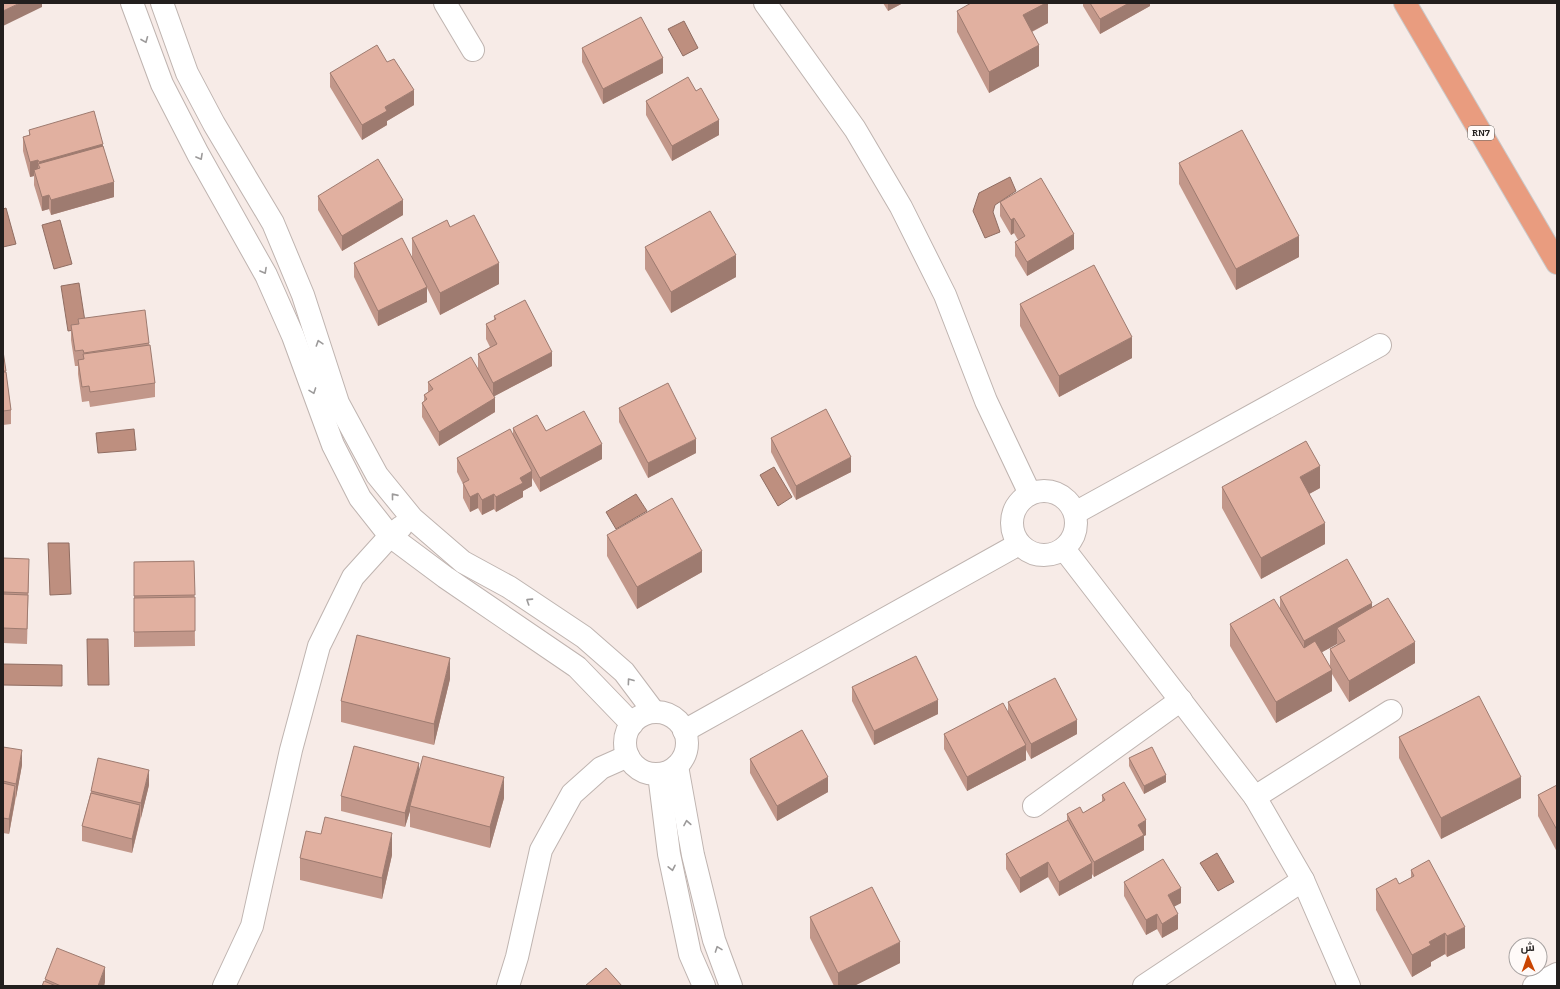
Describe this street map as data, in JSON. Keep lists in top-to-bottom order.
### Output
{
  "streets": {
    "main road": ["RN7"]
  },
  "north": "top"
}
